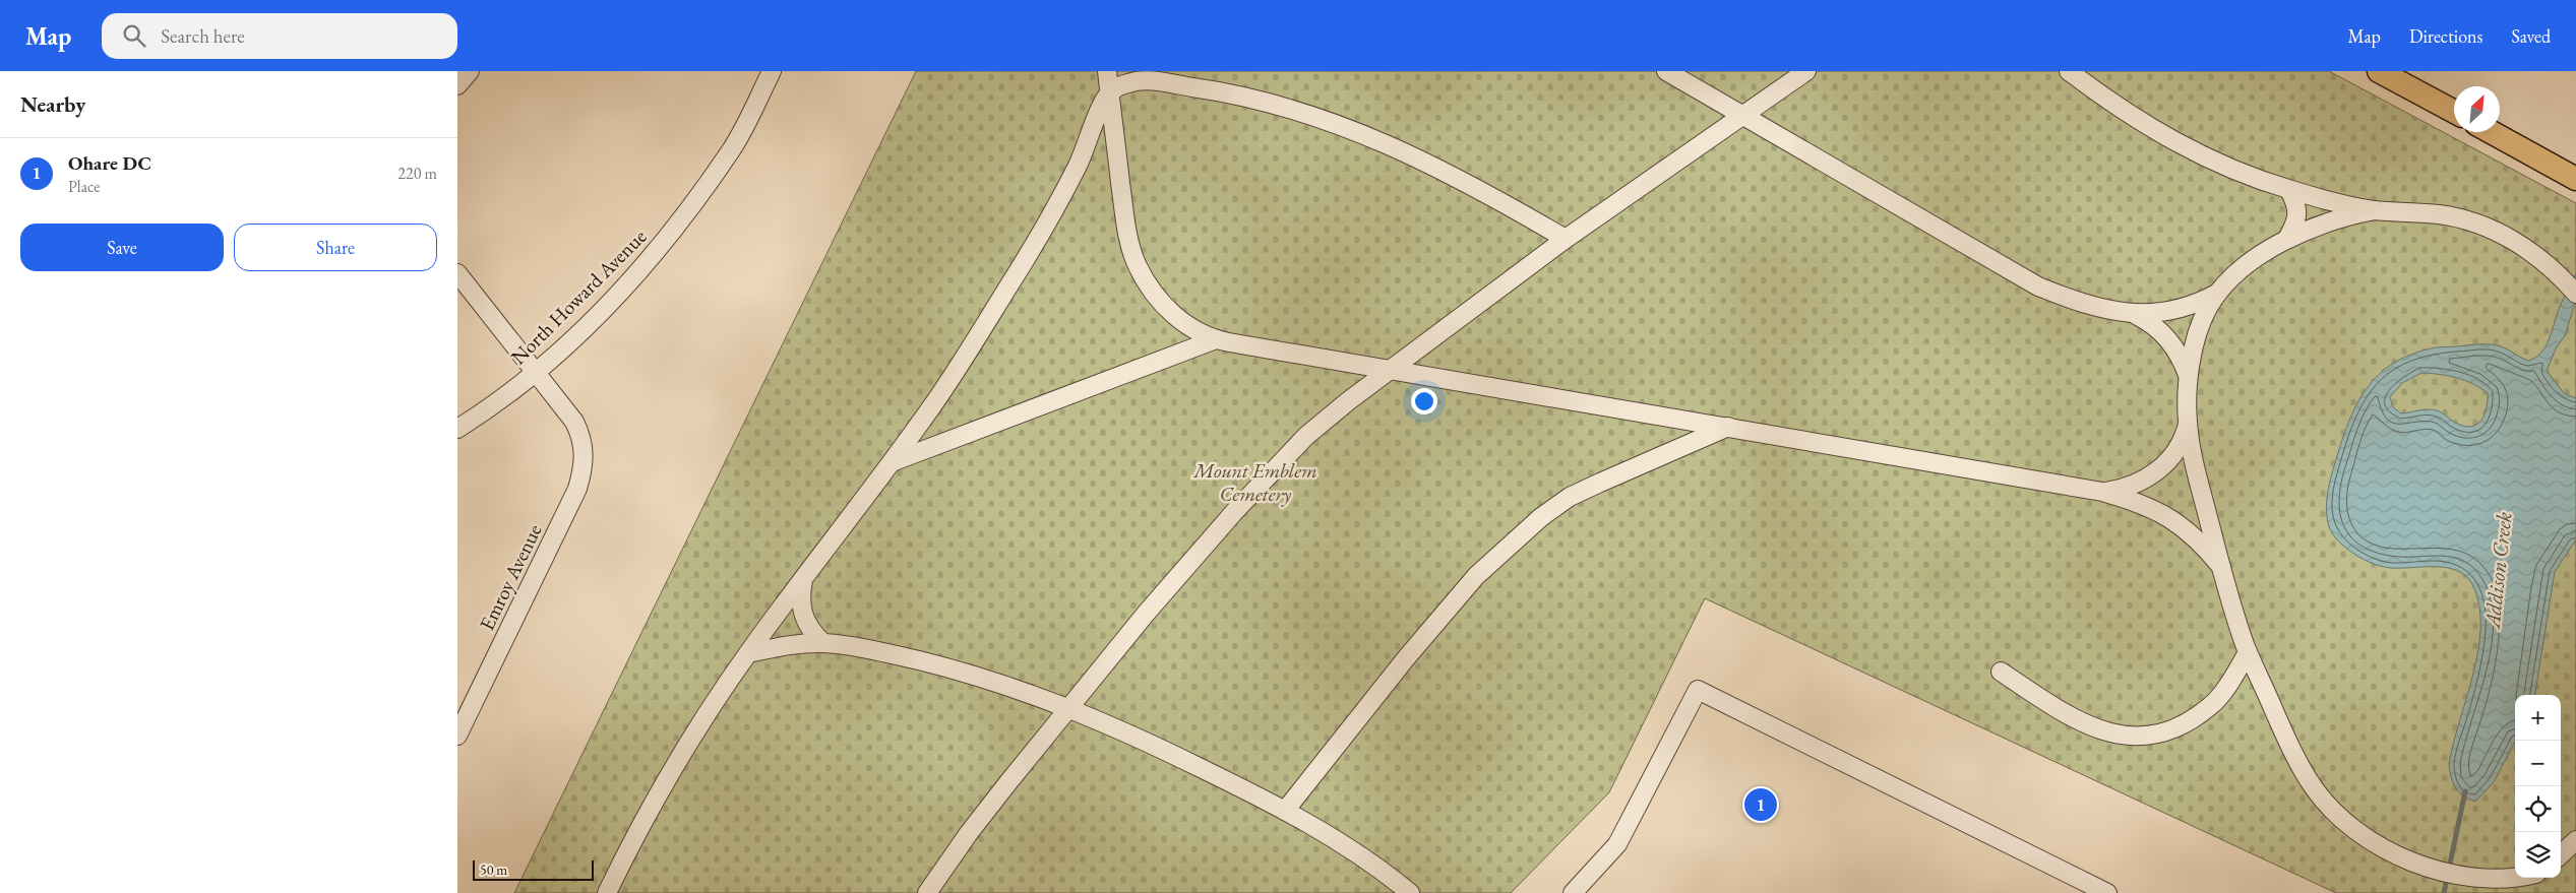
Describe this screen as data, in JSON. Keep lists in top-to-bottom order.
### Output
{
  "streets": {
    "street": ["North Howard Avenue", "Emroy Avenue"]
  },
  "crossings": [
    ["North Howard Avenue", "Emroy Avenue"]
  ],
  "water": ["Addison Creek"],
  "parks": ["Mount Emblem Cemetery"],
  "scale_bar": "50 m",
  "north": "top right",
  "page": {
    "header": "Map",
    "search": "Search here",
    "nav": ["Map", "Directions", "Saved"],
    "heading": "Nearby",
    "list": [
      {
        "mark": "1",
        "name": "Ohare DC",
        "note": "Place",
        "value": "220 m"
      }
    ],
    "buttons": ["Save", "Share"],
    "map_buttons": ["+", "−"],
    "pins": "1",
    "scale": "50 m"
  }
}
